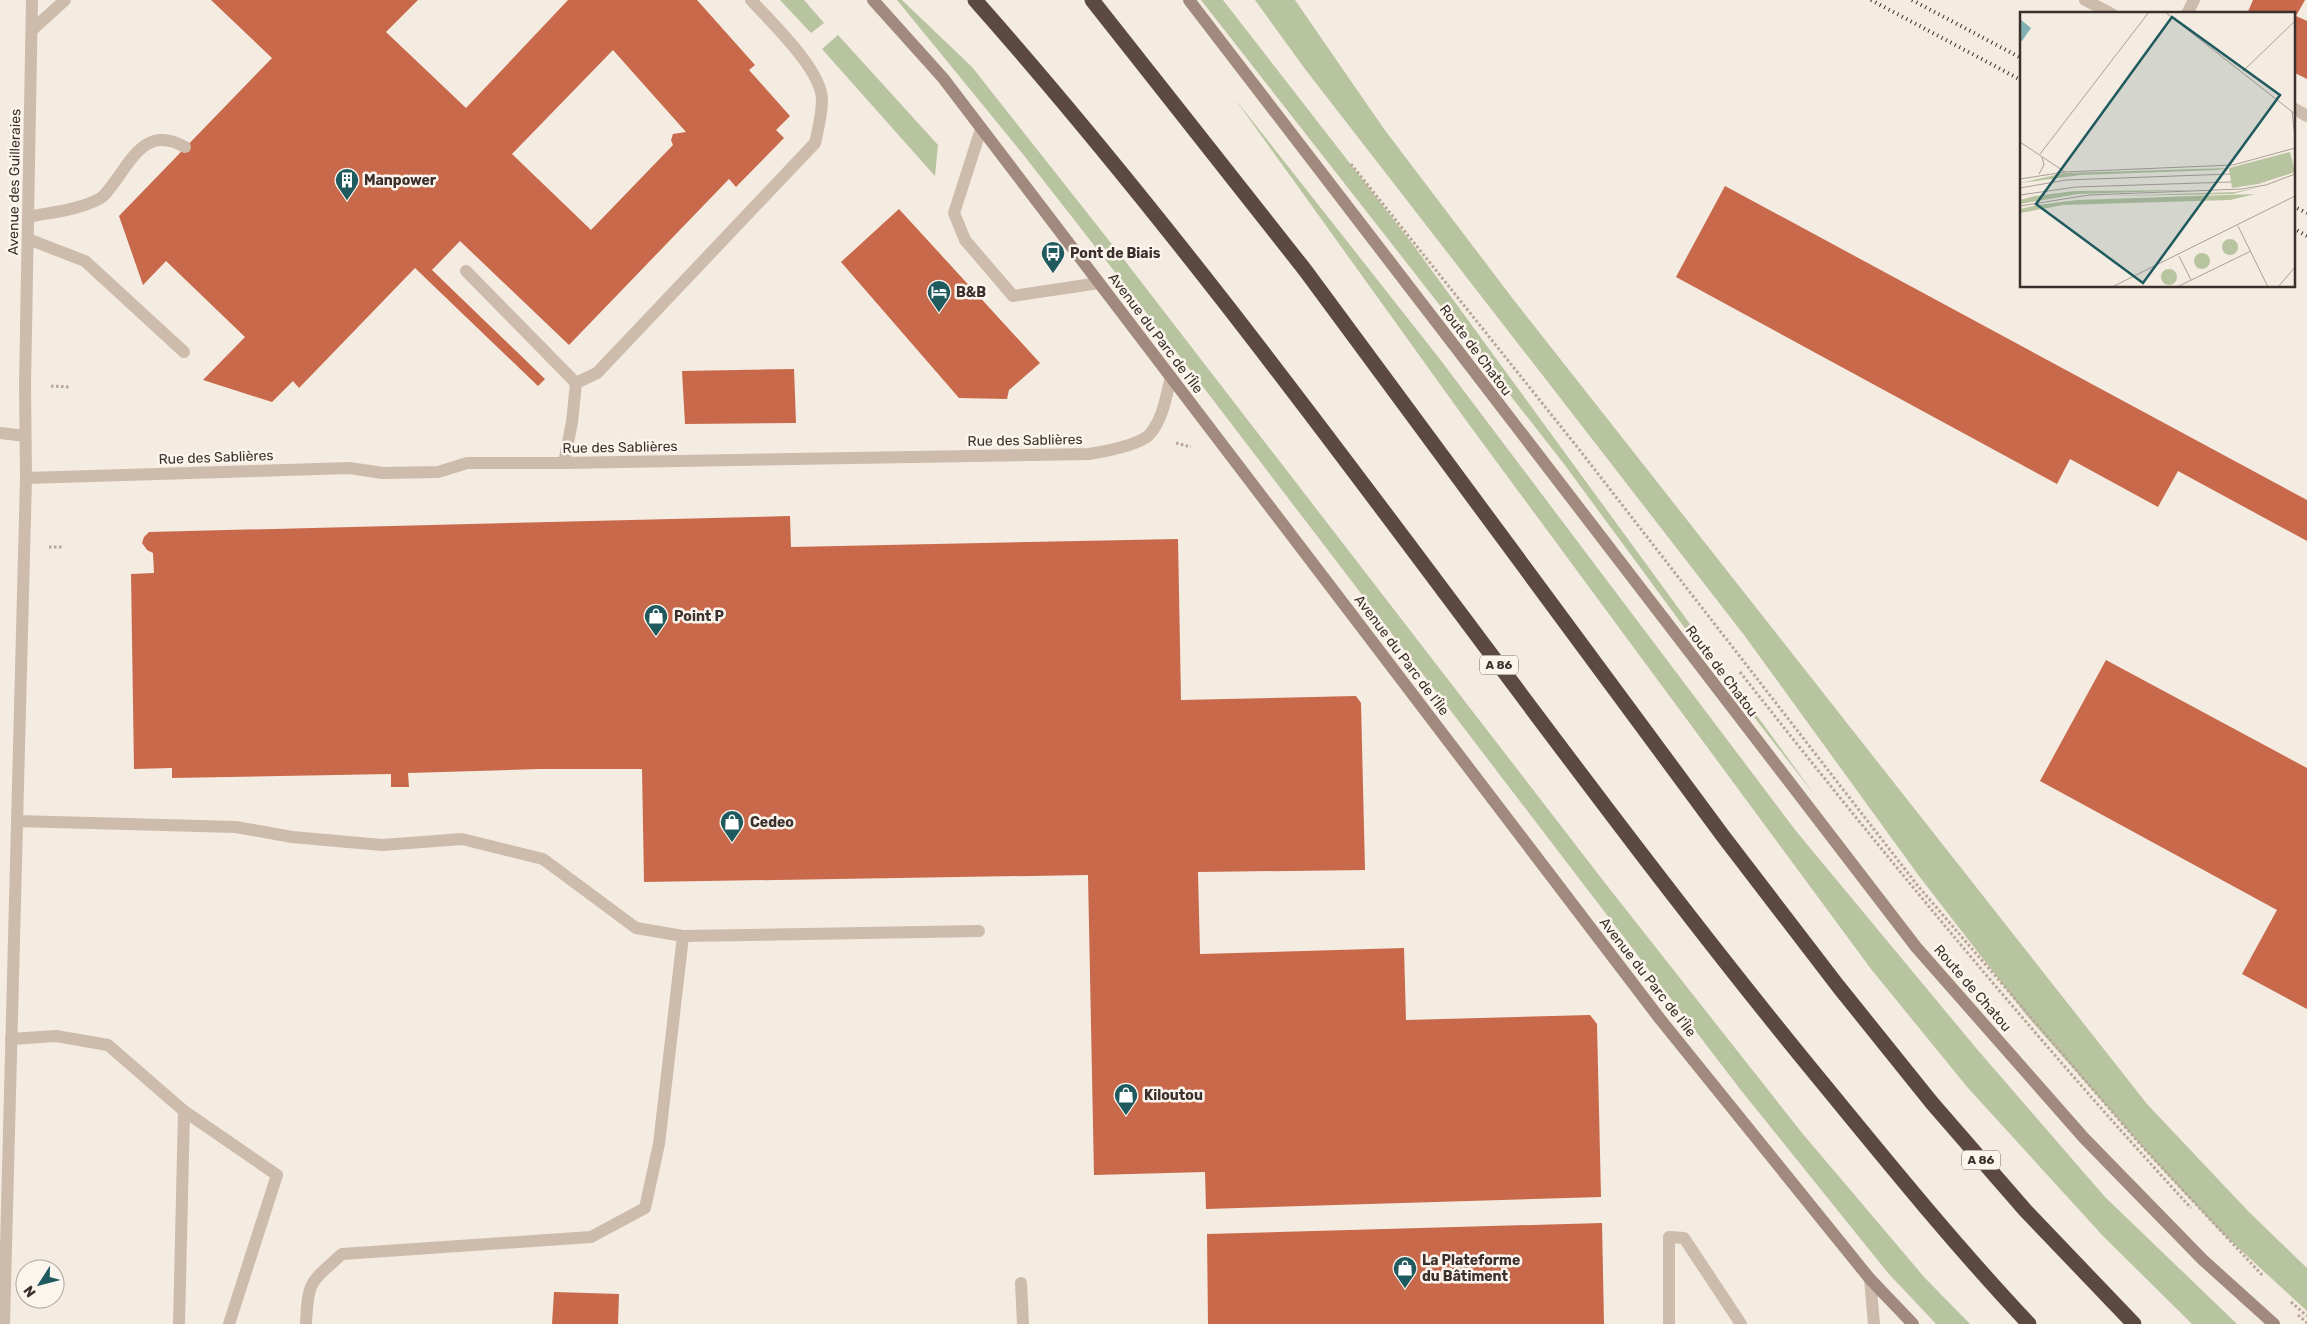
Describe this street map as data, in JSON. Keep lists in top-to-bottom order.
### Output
{
  "streets": {
    "highway": ["A 86"],
    "street": [
      "Avenue des Guilleraies",
      "Avenue du Parc de l'Île",
      "Route de Chatou",
      "Rue des Sablières"
    ]
  },
  "crossings": [
    ["Avenue des Guilleraies", "Rue des Sablières"]
  ],
  "places": {
    "building": ["Manpower"],
    "bus stop": ["Pont de Biais"],
    "hotel": ["B&B"],
    "shop": [
      "Point P",
      "Cedeo",
      "Kiloutou",
      "La Plateforme du Bâtiment"
    ]
  },
  "north": "bottom left"
}
